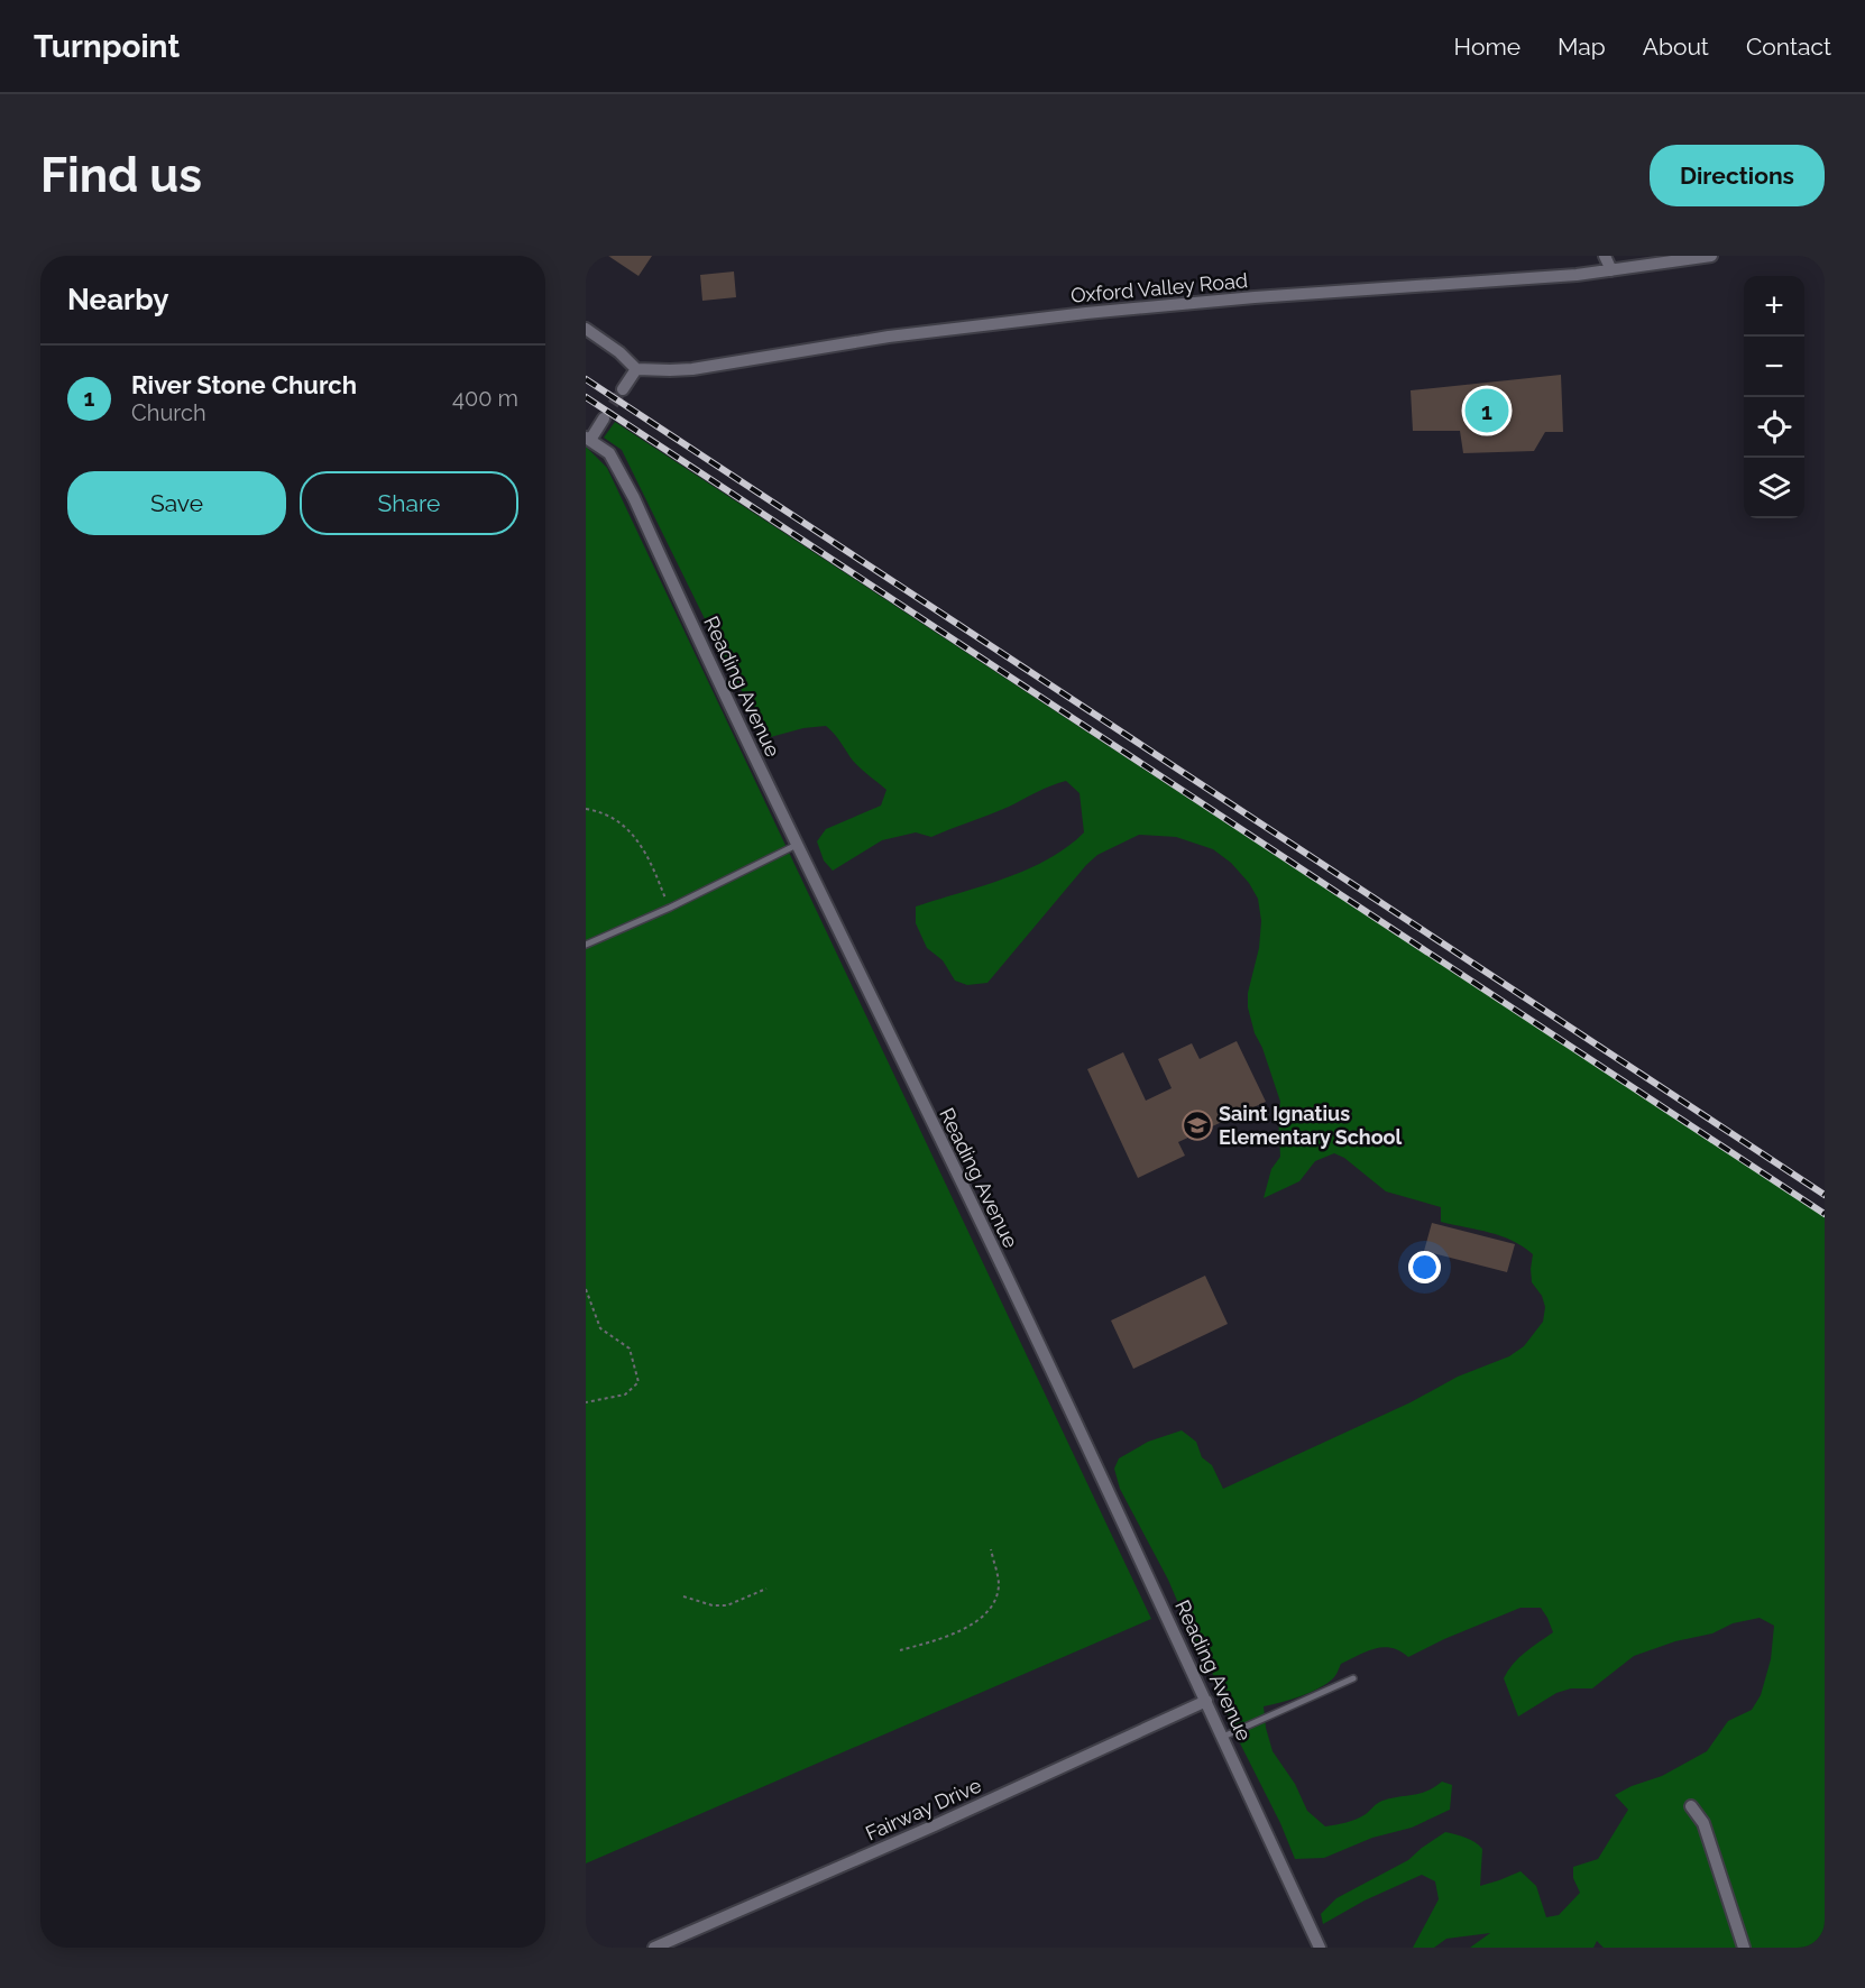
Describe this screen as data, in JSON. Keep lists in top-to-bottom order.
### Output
{
  "streets": {
    "street": ["Oxford Valley Road", "Reading Avenue", "Fairway Drive"]
  },
  "crossings": [
    ["Reading Avenue", "Fairway Drive"]
  ],
  "places": {
    "school or university": ["Saint Ignatius Elementary School"]
  },
  "page": {
    "header": "Turnpoint",
    "nav": [
      "Home",
      "Map",
      "About",
      "Contact"
    ],
    "buttons": [
      "Directions",
      ["Save", "Share"]
    ],
    "title": "Find us",
    "heading": "Nearby",
    "map_buttons": ["+", "−"],
    "list": [
      {
        "mark": "1",
        "name": "River Stone Church",
        "note": "Church",
        "value": "400 m"
      }
    ],
    "pins": "1"
  }
}
